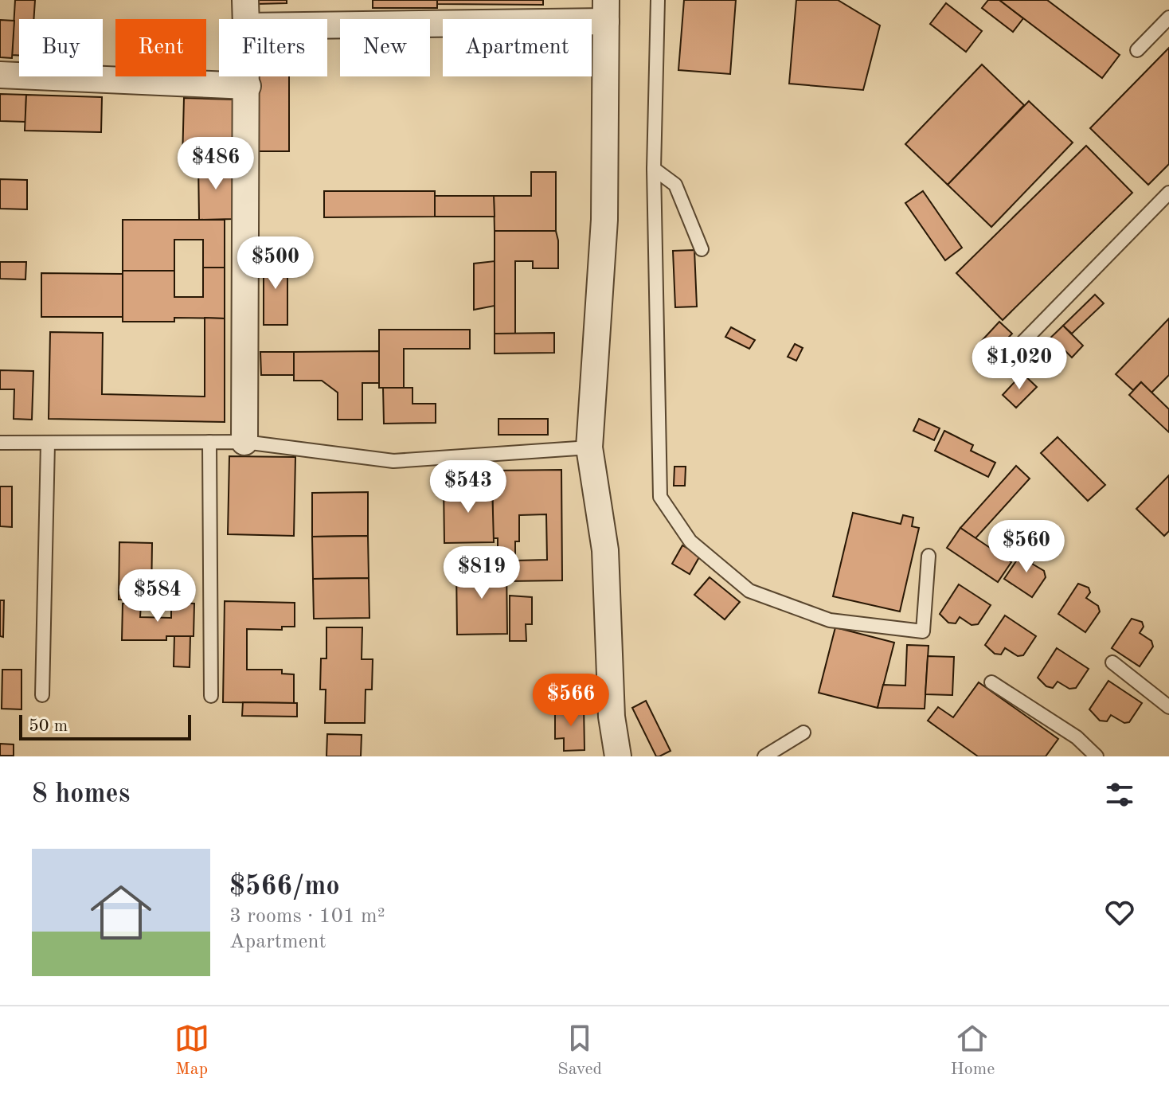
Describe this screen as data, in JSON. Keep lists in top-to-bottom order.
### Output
{
  "scale_bar": "50 m",
  "page": {
    "chip": [
      "Buy",
      "Rent",
      "Filters",
      "New",
      "Apartment"
    ],
    "price": [
      "$486",
      "$500",
      "$1,020",
      "$543",
      "$560",
      "$819",
      "$584",
      "$566"
    ],
    "scale": "50 m",
    "heading": "8 homes",
    "list": [
      {
        "name": "$566/mo",
        "note": "3 rooms · 101 m² · Apartment"
      }
    ],
    "tabs": ["Map", "Saved", "Home"]
  }
}
